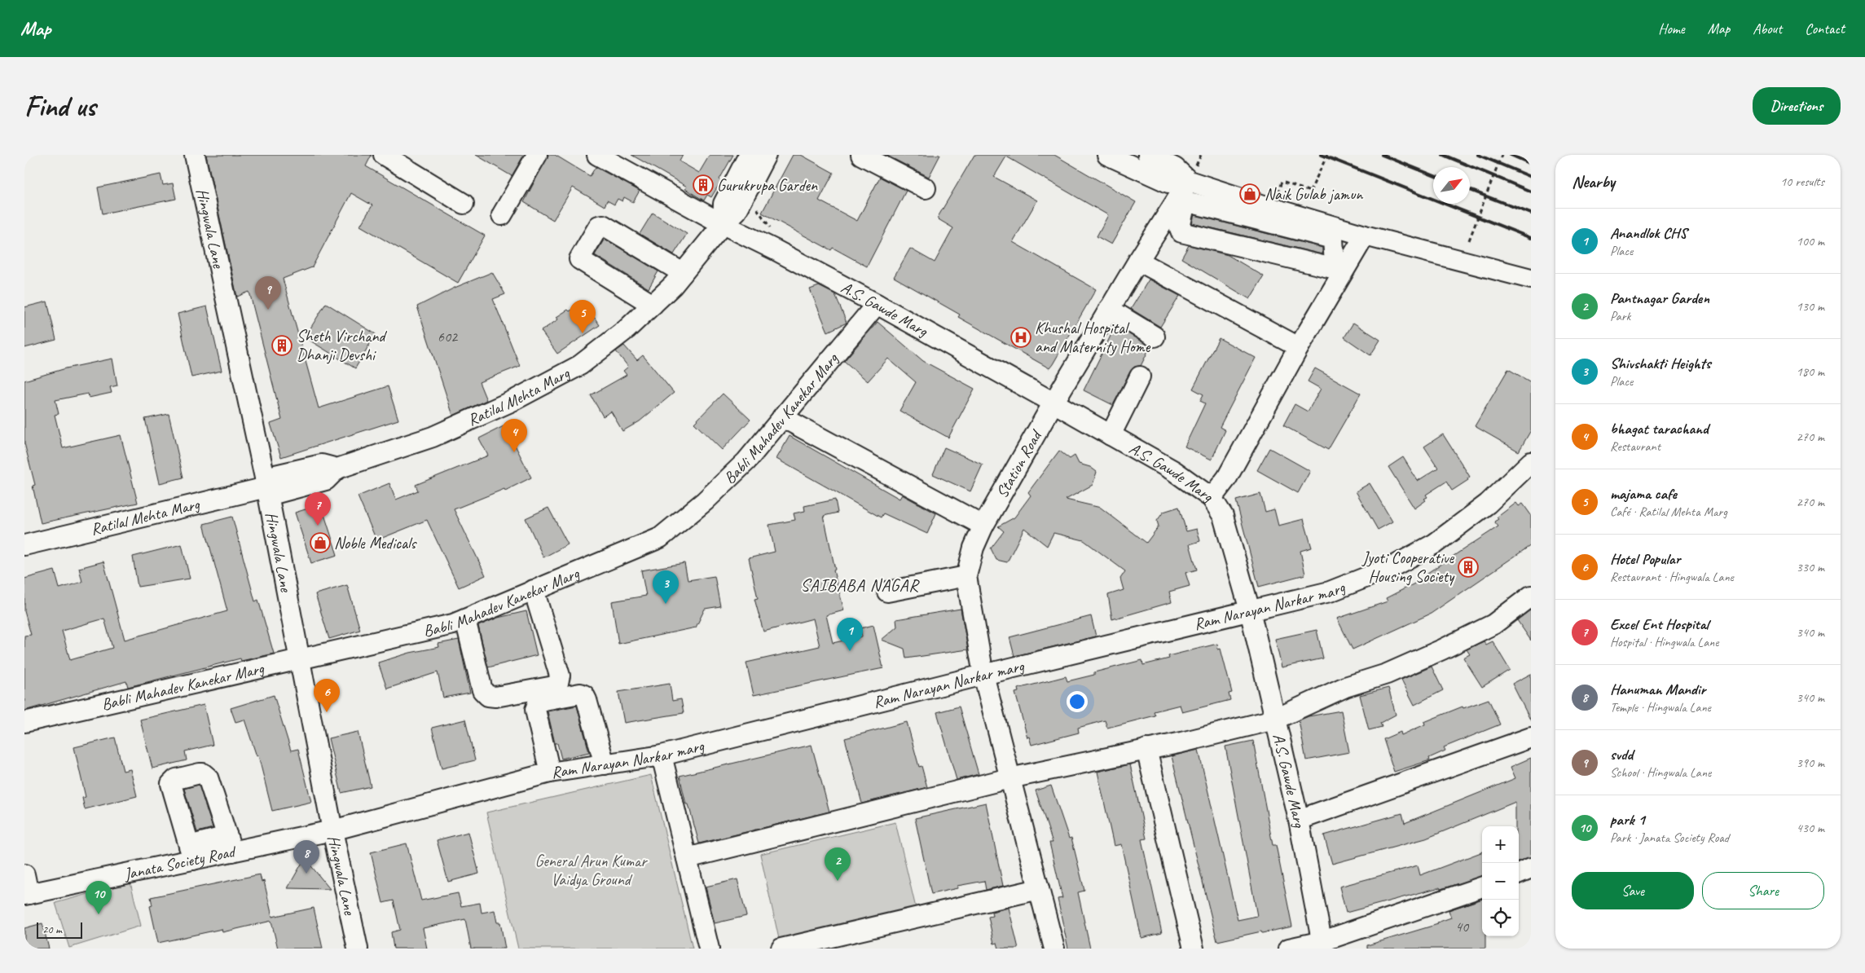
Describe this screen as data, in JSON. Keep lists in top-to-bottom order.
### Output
{
  "streets": {
    "street": [
      "Hingwala Lane",
      "A.S. Gawde Marg",
      "Ratilal Mehta Marg",
      "Babli Mahadev Kanekar Marg",
      "Station Road",
      "Ram Narayan Narkar marg",
      "Janata Society Road"
    ]
  },
  "crossings": [
    ["Hingwala Lane", "Ratilal Mehta Marg"],
    ["Hingwala Lane", "Babli Mahadev Kanekar Marg"],
    ["Hingwala Lane", "Ram Narayan Narkar marg"],
    ["Hingwala Lane", "Janata Society Road"],
    ["A.S. Gawde Marg", "Ratilal Mehta Marg"],
    ["A.S. Gawde Marg", "Babli Mahadev Kanekar Marg"],
    ["A.S. Gawde Marg", "Station Road"],
    ["A.S. Gawde Marg", "Ram Narayan Narkar marg"],
    ["Ram Narayan Narkar marg", "Janata Society Road"]
  ],
  "districts": ["SAIBABA NAGAR"],
  "parks": ["General Arun Kumar Vaidya Ground"],
  "places": {
    "building": ["Gurukrupa Garden", "Sheth Virchand Dhanji Devshi", "Jyoti Cooperative Housing Society"],
    "shop": ["Naik Gulab jamun", "Noble Medicals"],
    "hospital": ["Khushal Hospital and Maternity Home"]
  },
  "house_numbers": ["602", "40"],
  "scale_bar": "20 m",
  "north": "top right",
  "page": {
    "header": "Map",
    "nav": [
      "Home",
      "Map",
      "About",
      "Contact"
    ],
    "buttons": [
      "Directions",
      ["Save", "Share"]
    ],
    "title": "Find us",
    "heading": ["Nearby", "10 results"],
    "list": [
      {
        "mark": "1",
        "name": "Anandlok CHS",
        "note": "Place",
        "value": "100 m"
      },
      {
        "mark": "2",
        "name": "Pantnagar Garden",
        "note": "Park",
        "value": "130 m"
      },
      {
        "mark": "3",
        "name": "Shivshakti Heights",
        "note": "Place",
        "value": "180 m"
      },
      {
        "mark": "4",
        "name": "bhagat tarachand",
        "note": "Restaurant",
        "value": "270 m"
      },
      {
        "mark": "5",
        "name": "majama cafe",
        "note": "Café · Ratilal Mehta Marg",
        "value": "270 m"
      },
      {
        "mark": "6",
        "name": "Hotel Popular",
        "note": "Restaurant · Hingwala Lane",
        "value": "330 m"
      },
      {
        "mark": "7",
        "name": "Excel Ent Hospital",
        "note": "Hospital · Hingwala Lane",
        "value": "340 m"
      },
      {
        "mark": "8",
        "name": "Hanuman Mandir",
        "note": "Temple · Hingwala Lane",
        "value": "340 m"
      },
      {
        "mark": "9",
        "name": "svdd",
        "note": "School · Hingwala Lane",
        "value": "390 m"
      },
      {
        "mark": "10",
        "name": "park 1",
        "note": "Park · Janata Society Road",
        "value": "430 m"
      }
    ],
    "pins": [
      "9",
      "5",
      "4",
      "7",
      "3",
      "1",
      "6",
      "8",
      "2",
      "10"
    ],
    "map_buttons": ["+", "−"],
    "scale": "20 m"
  }
}
